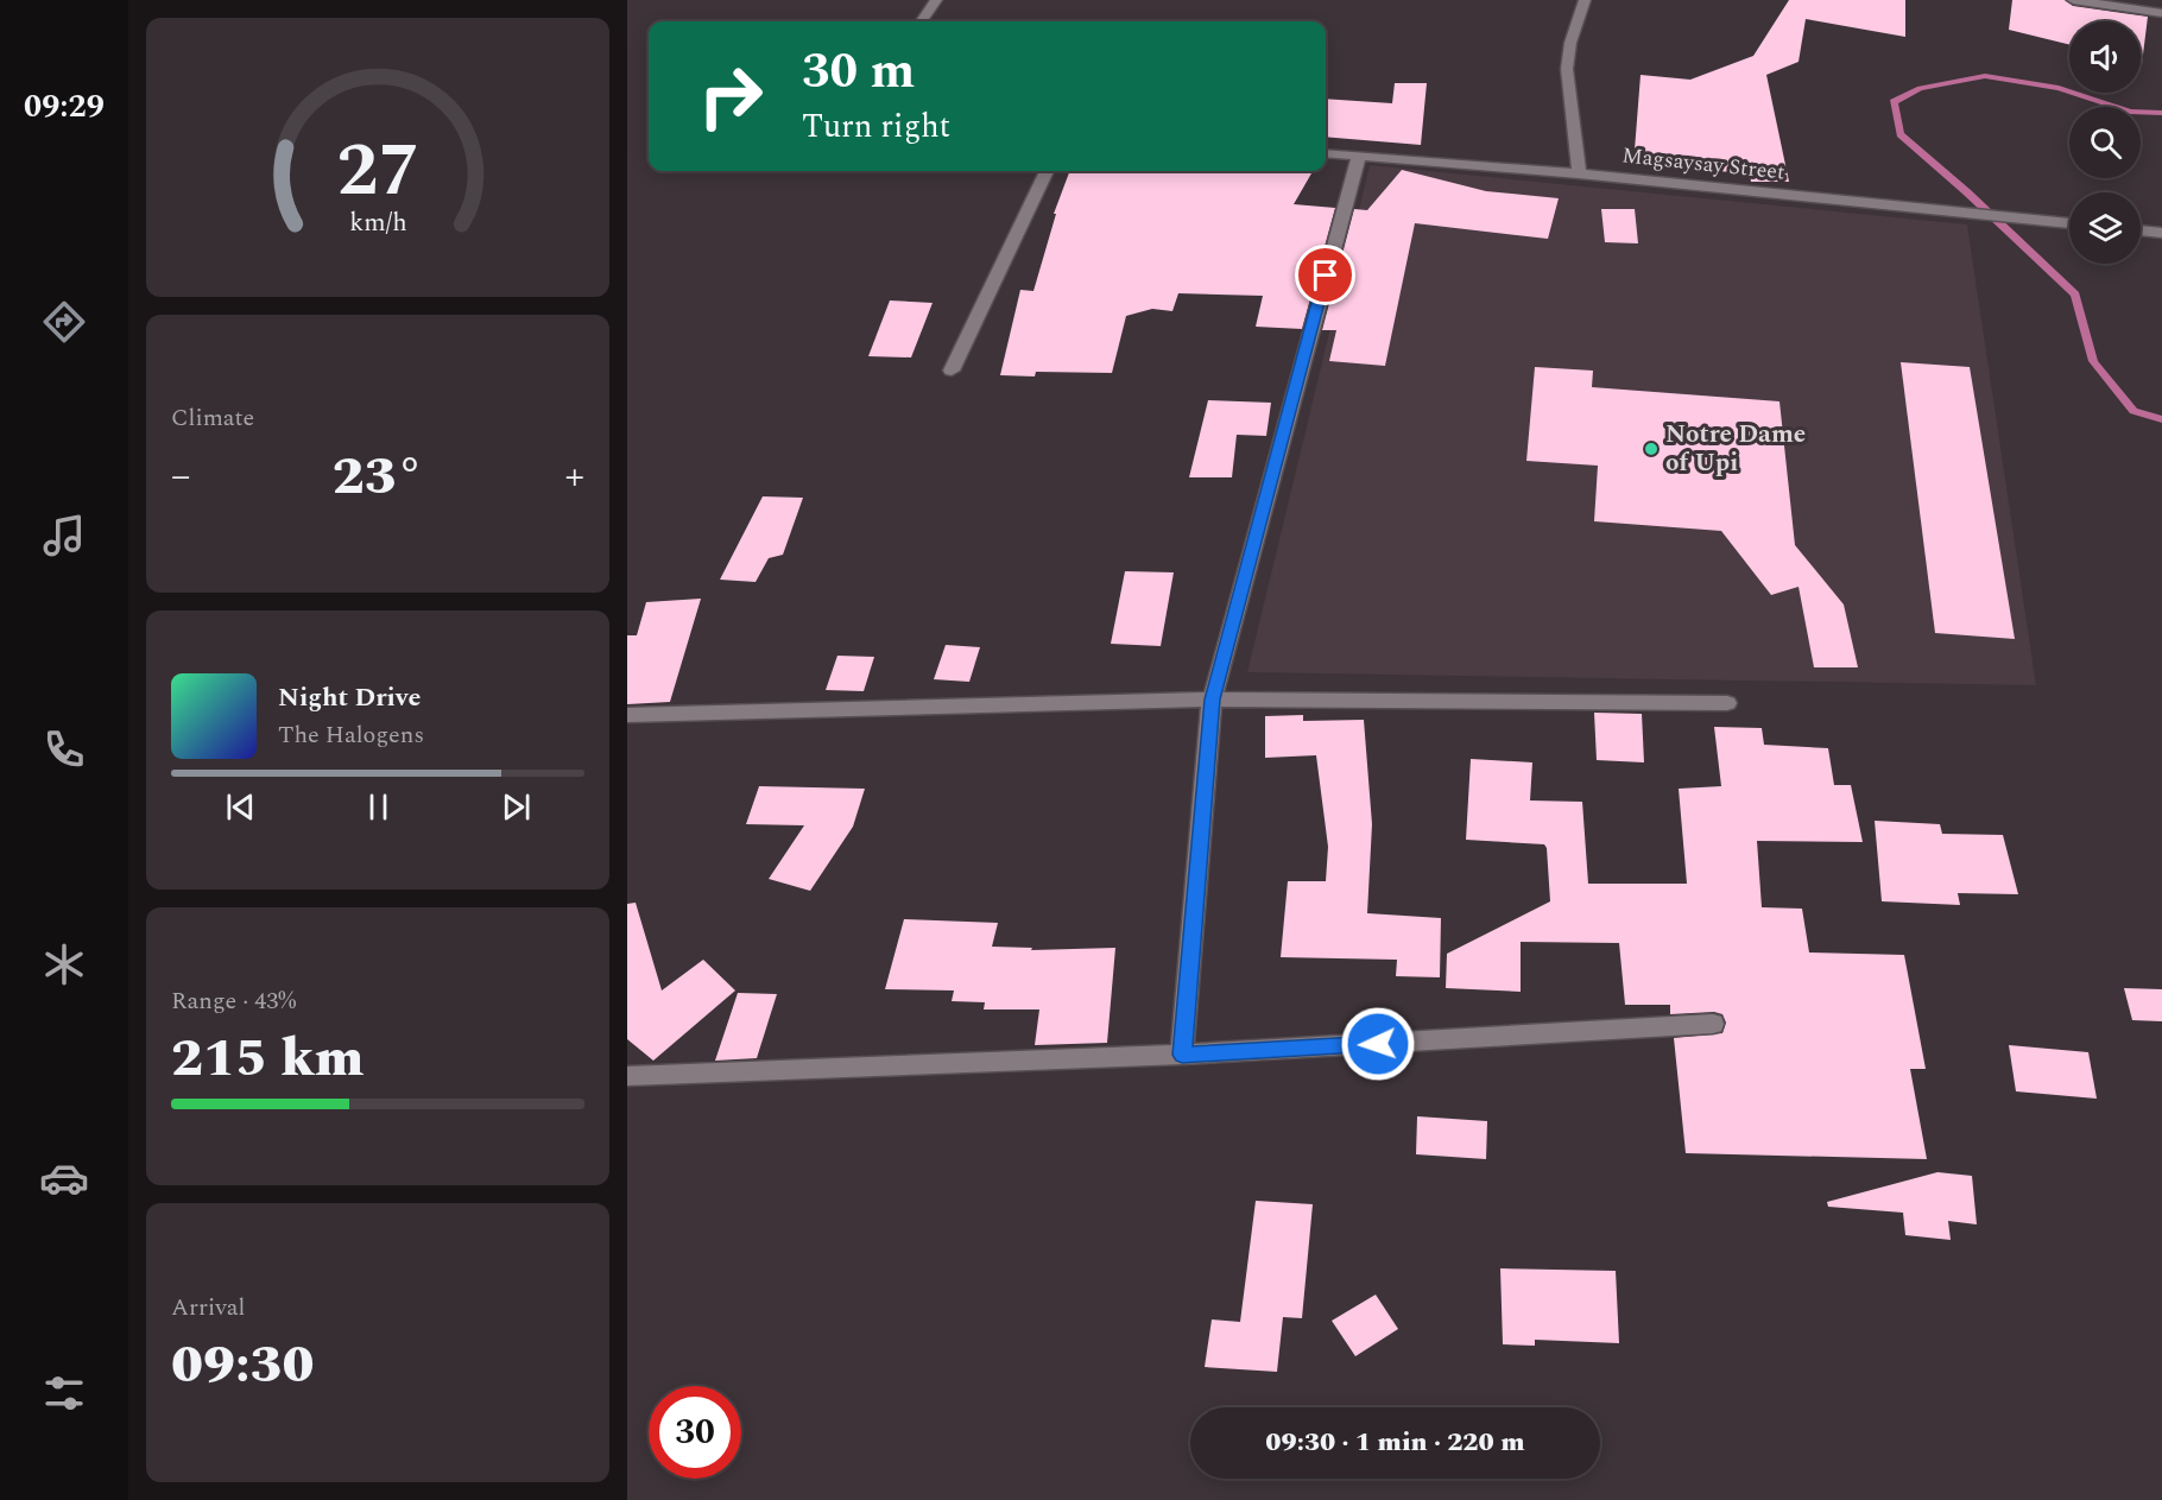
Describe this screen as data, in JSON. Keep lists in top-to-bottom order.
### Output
{
  "streets": {
    "street": ["Magsaysay Street"]
  },
  "places": ["Notre Dame of Upi"],
  "page": {
    "tabs": "09:29",
    "turn": ["30 m", "Turn right"],
    "tile": [
      "Climate",
      ["Range · 43%", "215 km"],
      ["Arrival", "09:30"]
    ],
    "heat": ["−", "23°", "+"],
    "song": ["Night Drive", "The Halogens"],
    "limit": "30",
    "trip": "09:30 · 1 min · 220 m",
    "gauge": ["27", "km/h"]
  }
}
